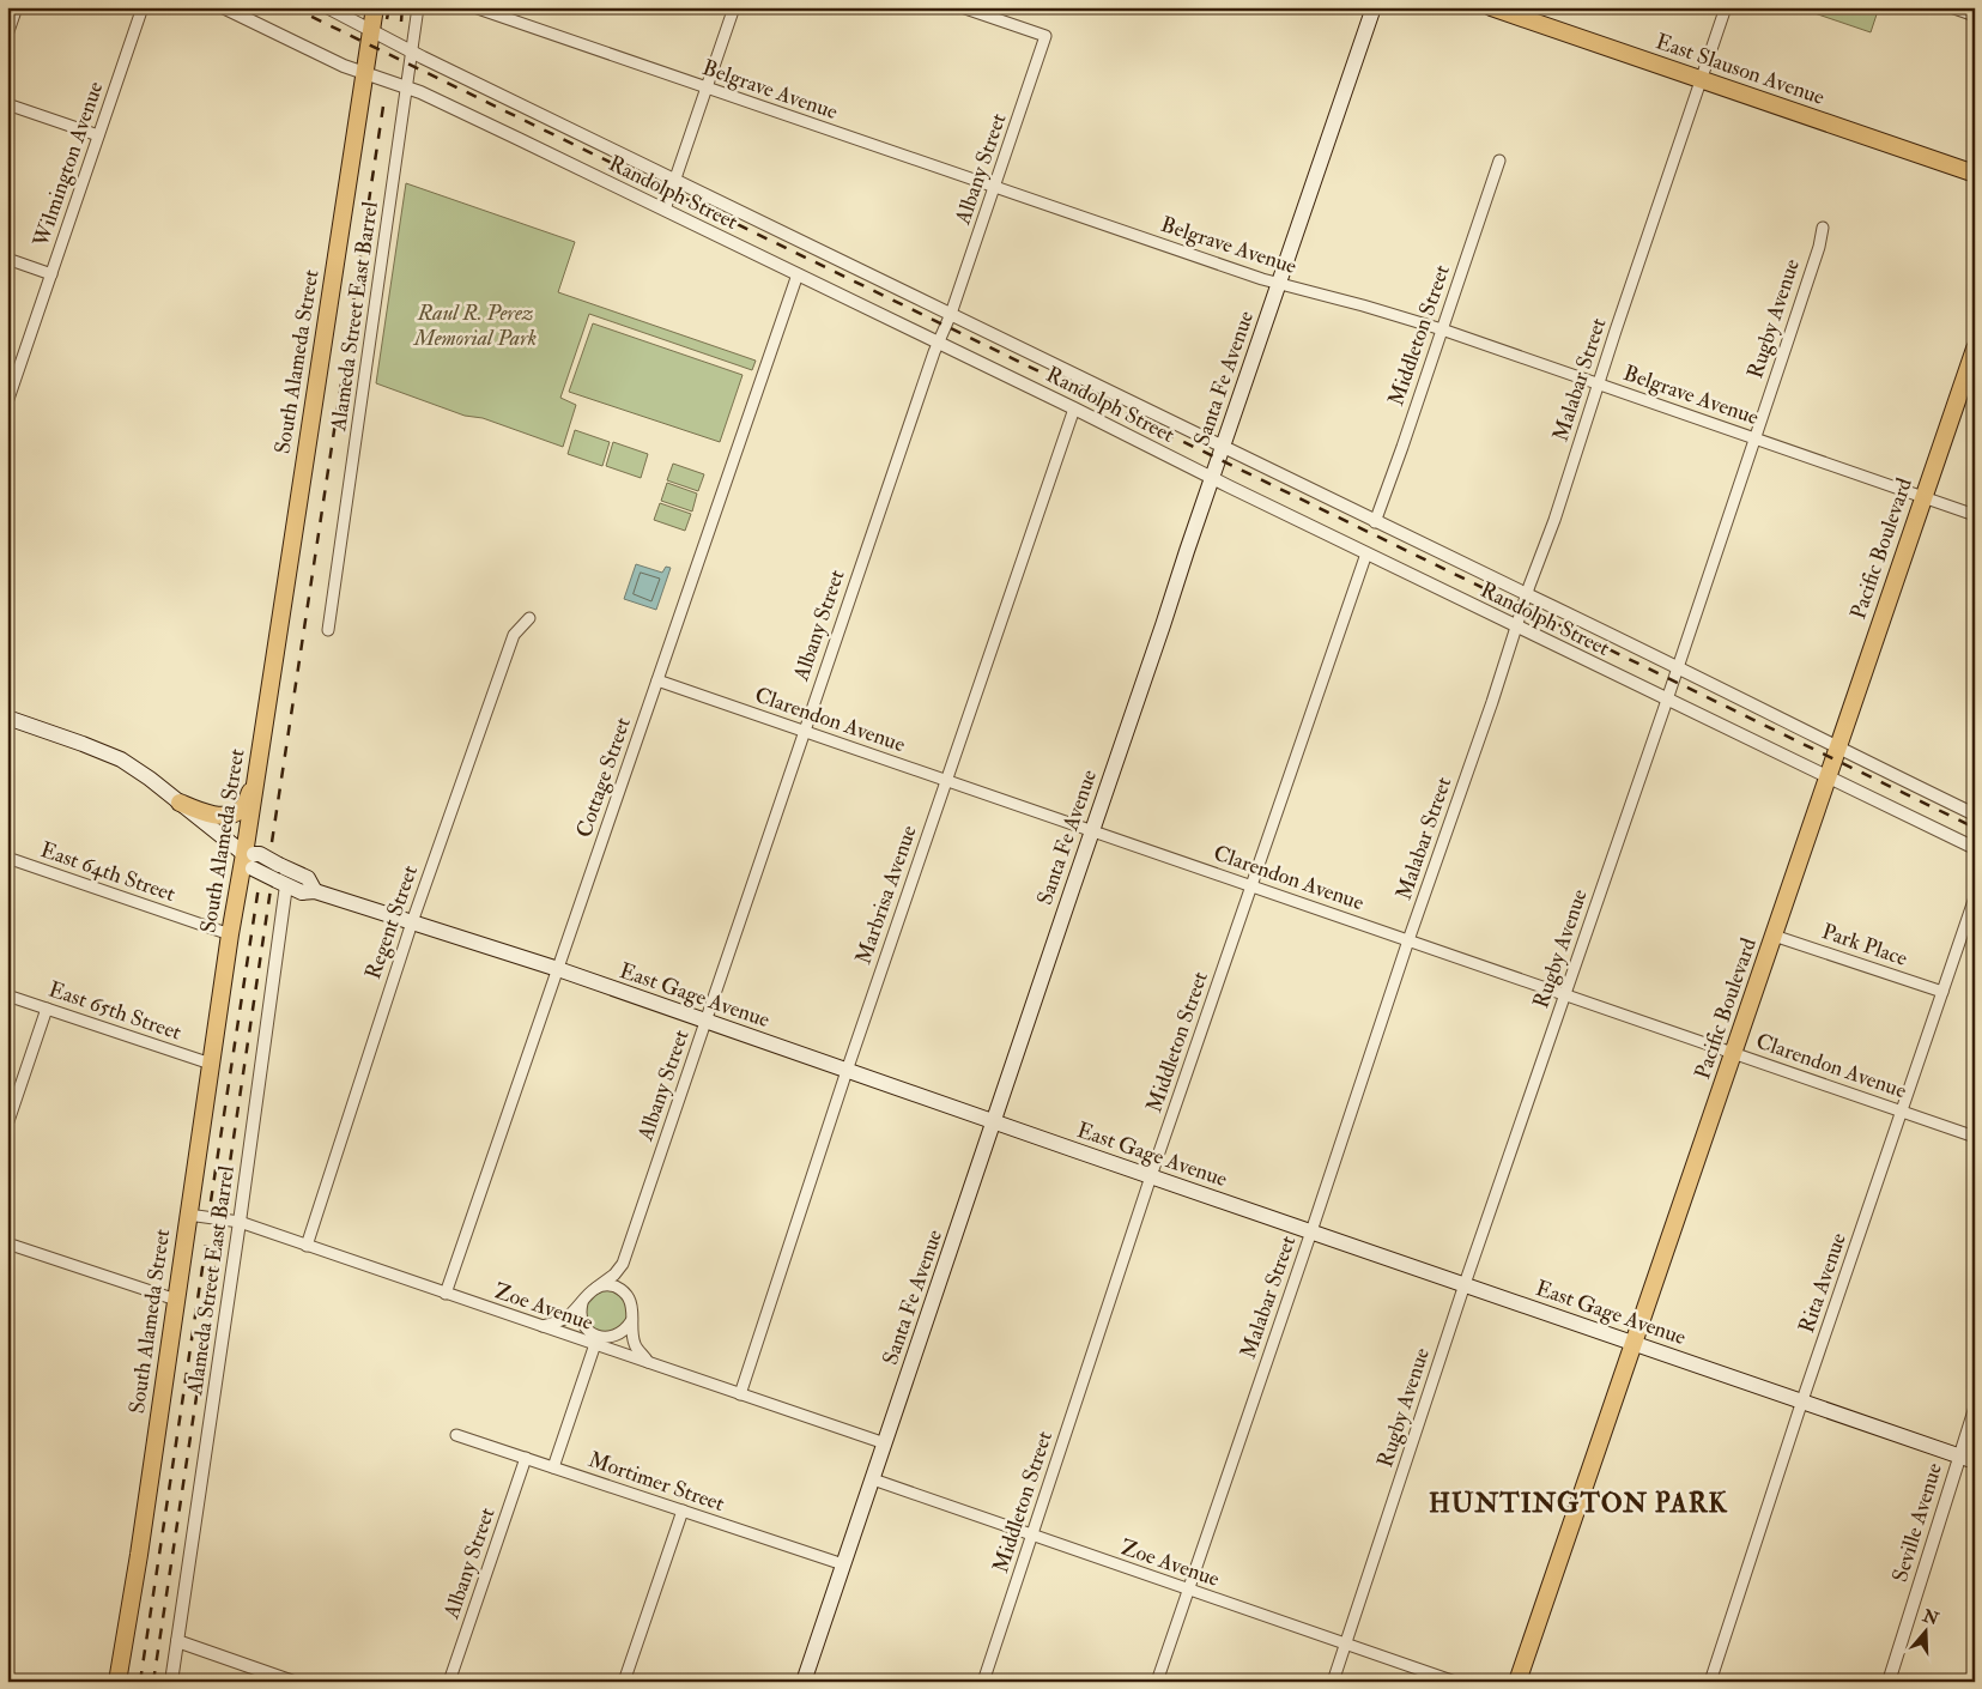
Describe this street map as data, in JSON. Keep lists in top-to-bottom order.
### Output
{
  "streets": {
    "main road": [
      "East Slauson Avenue",
      "South Alameda Street",
      "Santa Fe Avenue",
      "Pacific Boulevard",
      "East Gage Avenue"
    ],
    "street": [
      "Belgrave Avenue",
      "Wilmington Avenue",
      "Albany Street",
      "Randolph Street",
      "Alameda Street East Barrel",
      "Rugby Avenue",
      "Middleton Street",
      "Malabar Street",
      "Clarendon Avenue",
      "Cottage Street",
      "East 64th Street",
      "Marbrisa Avenue",
      "Regent Street",
      "Park Place",
      "East 65th Street",
      "Rita Avenue",
      "Zoe Avenue",
      "Mortimer Street",
      "Seville Avenue"
    ]
  },
  "crossings": [
    ["East Slauson Avenue", "Malabar Street"],
    ["Belgrave Avenue", "Albany Street"],
    ["Belgrave Avenue", "Rugby Avenue"],
    ["Belgrave Avenue", "Middleton Street"],
    ["Belgrave Avenue", "Santa Fe Avenue"],
    ["Belgrave Avenue", "Malabar Street"],
    ["Belgrave Avenue", "Pacific Boulevard"],
    ["Albany Street", "Randolph Street"],
    ["Albany Street", "Clarendon Avenue"],
    ["Albany Street", "East Gage Avenue"],
    ["Albany Street", "Zoe Avenue"],
    ["Albany Street", "Mortimer Street"],
    ["Randolph Street", "Alameda Street East Barrel"],
    ["Randolph Street", "Rugby Avenue"],
    ["Randolph Street", "Middleton Street"],
    ["Randolph Street", "South Alameda Street"],
    ["Randolph Street", "Santa Fe Avenue"],
    ["Randolph Street", "Malabar Street"],
    ["Randolph Street", "Pacific Boulevard"],
    ["Randolph Street", "Cottage Street"],
    ["Randolph Street", "Marbrisa Avenue"],
    ["Alameda Street East Barrel", "East Gage Avenue"],
    ["Alameda Street East Barrel", "Zoe Avenue"],
    ["Rugby Avenue", "Clarendon Avenue"],
    ["Rugby Avenue", "East Gage Avenue"],
    ["Rugby Avenue", "Zoe Avenue"],
    ["Middleton Street", "Clarendon Avenue"],
    ["Middleton Street", "East Gage Avenue"],
    ["Middleton Street", "Zoe Avenue"],
    ["South Alameda Street", "East 64th Street"],
    ["South Alameda Street", "East Gage Avenue"],
    ["South Alameda Street", "East 65th Street"],
    ["South Alameda Street", "Zoe Avenue"],
    ["Santa Fe Avenue", "Clarendon Avenue"],
    ["Santa Fe Avenue", "East Gage Avenue"],
    ["Santa Fe Avenue", "Zoe Avenue"],
    ["Santa Fe Avenue", "Mortimer Street"],
    ["Malabar Street", "Clarendon Avenue"],
    ["Malabar Street", "East Gage Avenue"],
    ["Malabar Street", "Zoe Avenue"],
    ["Pacific Boulevard", "Clarendon Avenue"],
    ["Pacific Boulevard", "Park Place"],
    ["Pacific Boulevard", "East Gage Avenue"],
    ["Clarendon Avenue", "Cottage Street"],
    ["Clarendon Avenue", "Marbrisa Avenue"],
    ["Clarendon Avenue", "Rita Avenue"],
    ["Cottage Street", "East Gage Avenue"],
    ["Cottage Street", "Zoe Avenue"],
    ["Marbrisa Avenue", "East Gage Avenue"],
    ["Marbrisa Avenue", "Zoe Avenue"],
    ["Regent Street", "East Gage Avenue"],
    ["Regent Street", "Zoe Avenue"],
    ["Park Place", "Rita Avenue"],
    ["East Gage Avenue", "Rita Avenue"],
    ["East Gage Avenue", "Seville Avenue"]
  ],
  "districts": ["HUNTINGTON PARK"],
  "parks": ["Raul R. Perez Memorial Park"],
  "north": "top"
}
